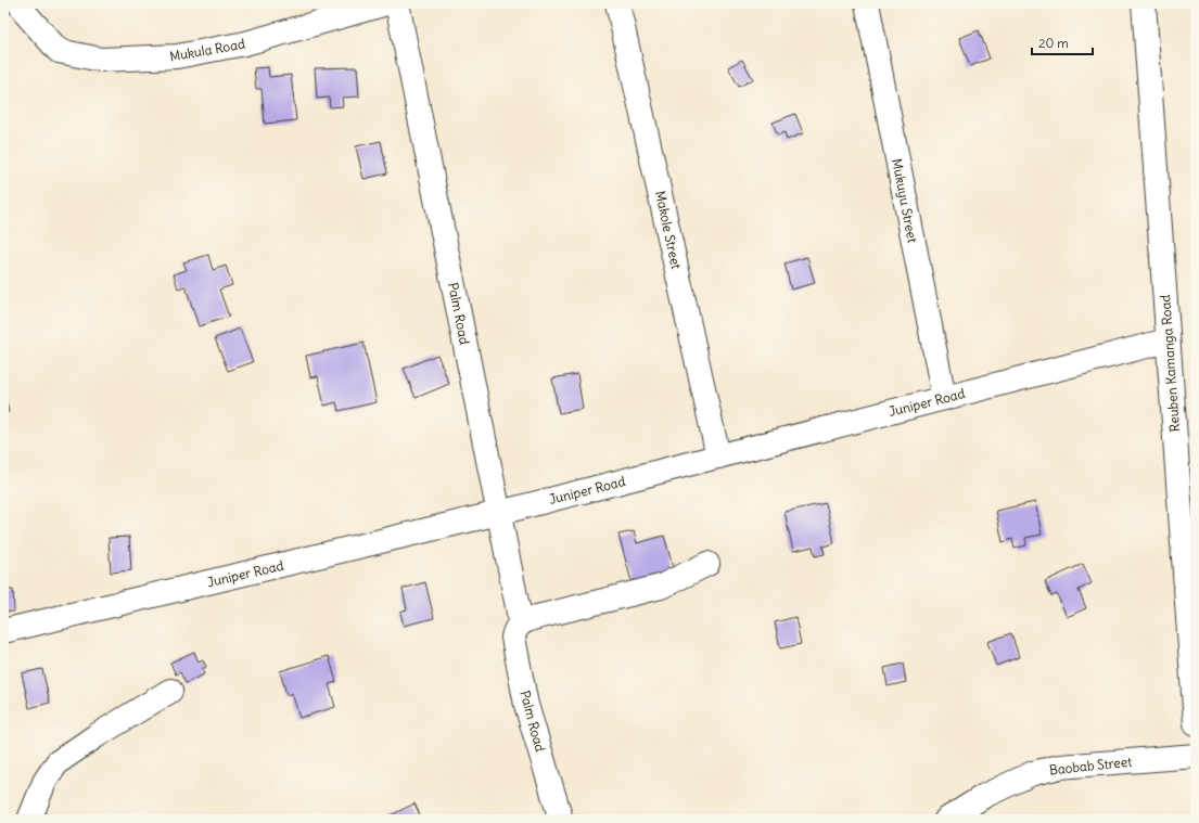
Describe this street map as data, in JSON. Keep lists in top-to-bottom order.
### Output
{
  "streets": {
    "street": [
      "Mukula Road",
      "Mukuyu Street",
      "Makole Street",
      "Palm Road",
      "Reuben Kamanga Road",
      "Juniper Road",
      "Baobab Street"
    ]
  },
  "crossings": [
    ["Mukuyu Street", "Juniper Road"],
    ["Makole Street", "Juniper Road"],
    ["Palm Road", "Juniper Road"],
    ["Reuben Kamanga Road", "Juniper Road"]
  ],
  "scale_bar": "20 m"
}
